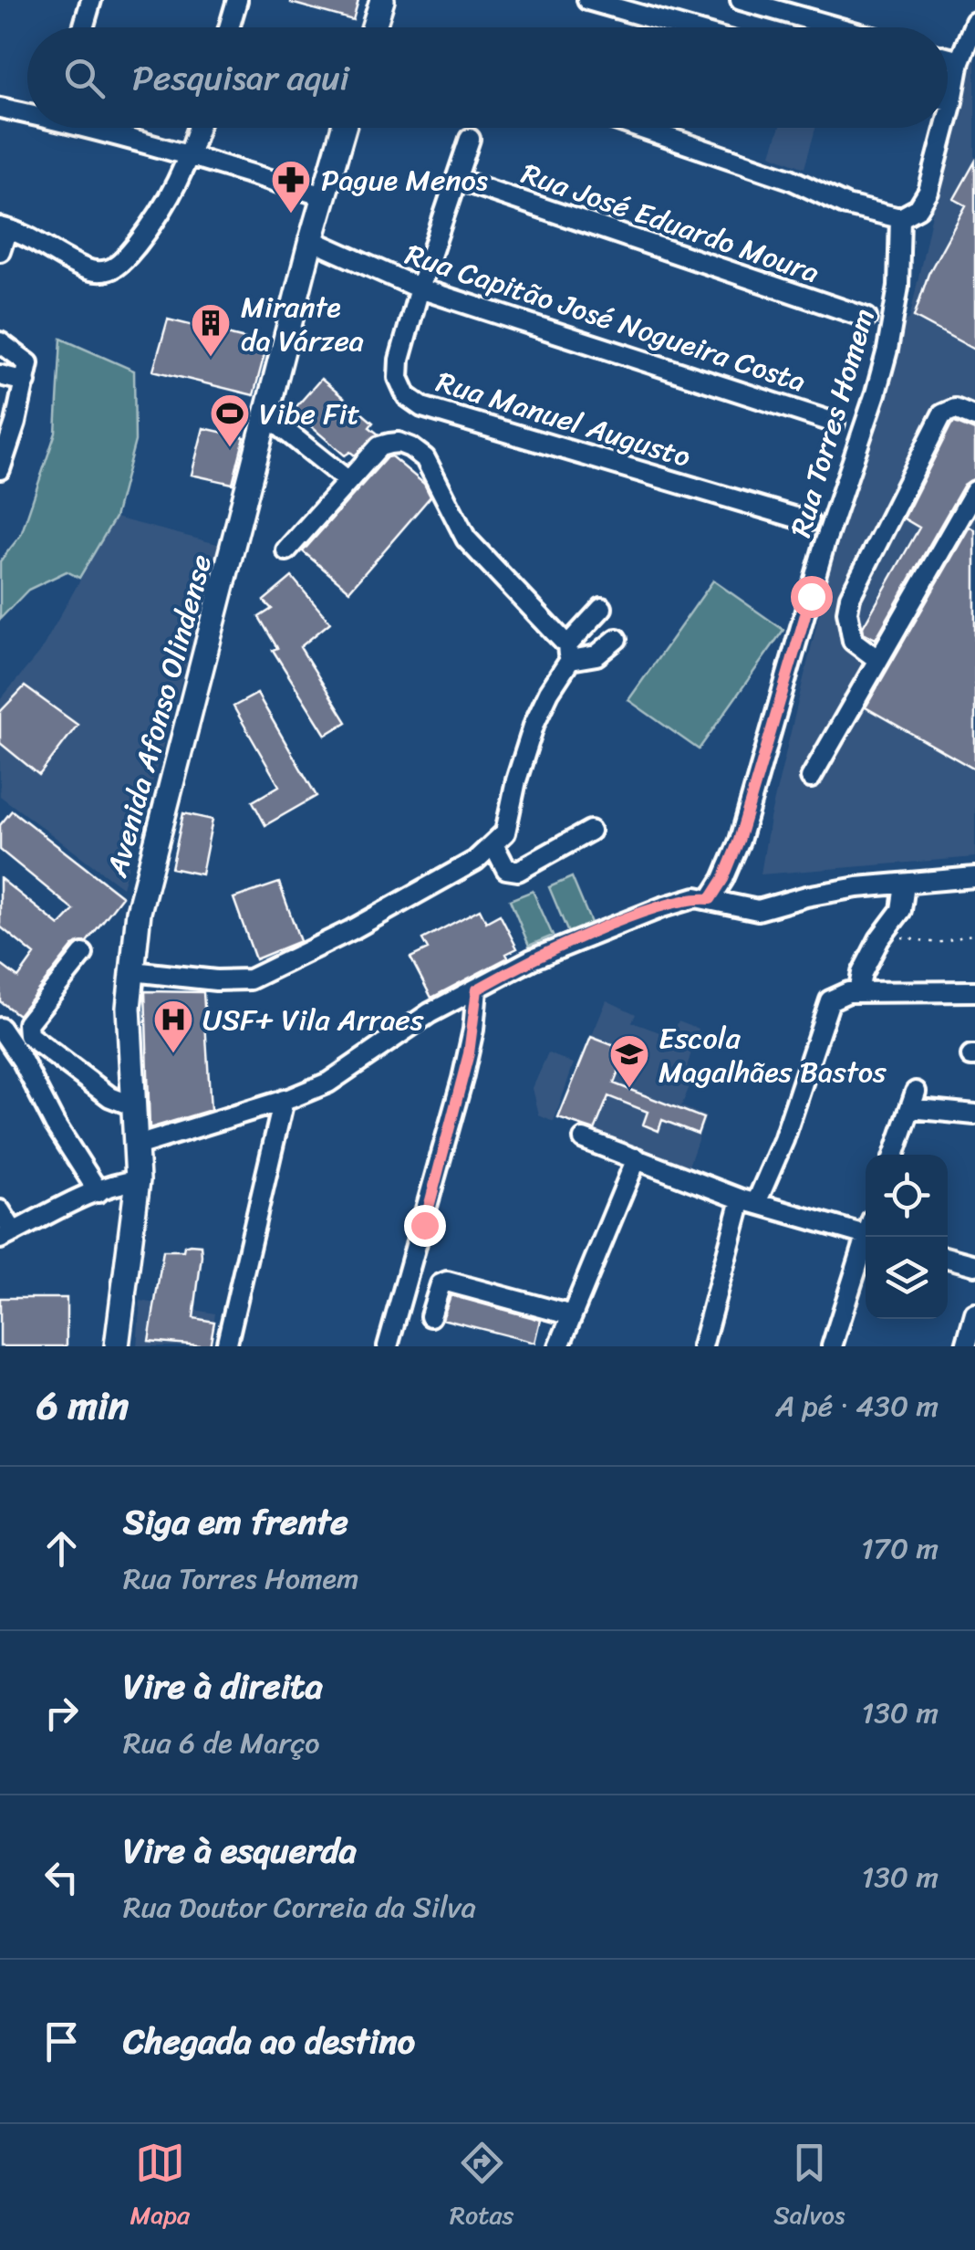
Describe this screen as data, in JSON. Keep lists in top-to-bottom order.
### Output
{
  "streets": {
    "main road": ["Avenida Afonso Olindense"],
    "street": [
      "Rua José Eduardo Moura",
      "Rua Capitão José Nogueira Costa",
      "Rua Manuel Augusto",
      "Rua Torres Homem"
    ]
  },
  "crossings": [
    ["Rua José Eduardo Moura", "Rua Manuel Augusto"],
    ["Rua Capitão José Nogueira Costa", "Rua Manuel Augusto"],
    ["Rua Capitão José Nogueira Costa", "Avenida Afonso Olindense"]
  ],
  "places": {
    "pharmacy": ["Pague Menos"],
    "building": ["Mirante da Várzea"],
    "sports": ["Vibe Fit"],
    "hospital": ["USF+ Vila Arraes"],
    "school or university": ["Escola Magalhães Bastos"]
  },
  "page": {
    "search": "Pesquisar aqui",
    "heading": ["6 min", "A pé · 430 m"],
    "list": [
      ["Siga em frente", "Rua Torres Homem", "170 m"],
      ["Vire à direita", "Rua 6 de Março", "130 m"],
      ["Vire à esquerda", "Rua Doutor Correia da Silva", "130 m"],
      "Chegada ao destino"
    ],
    "nav": ["Mapa", "Rotas", "Salvos"]
  }
}
